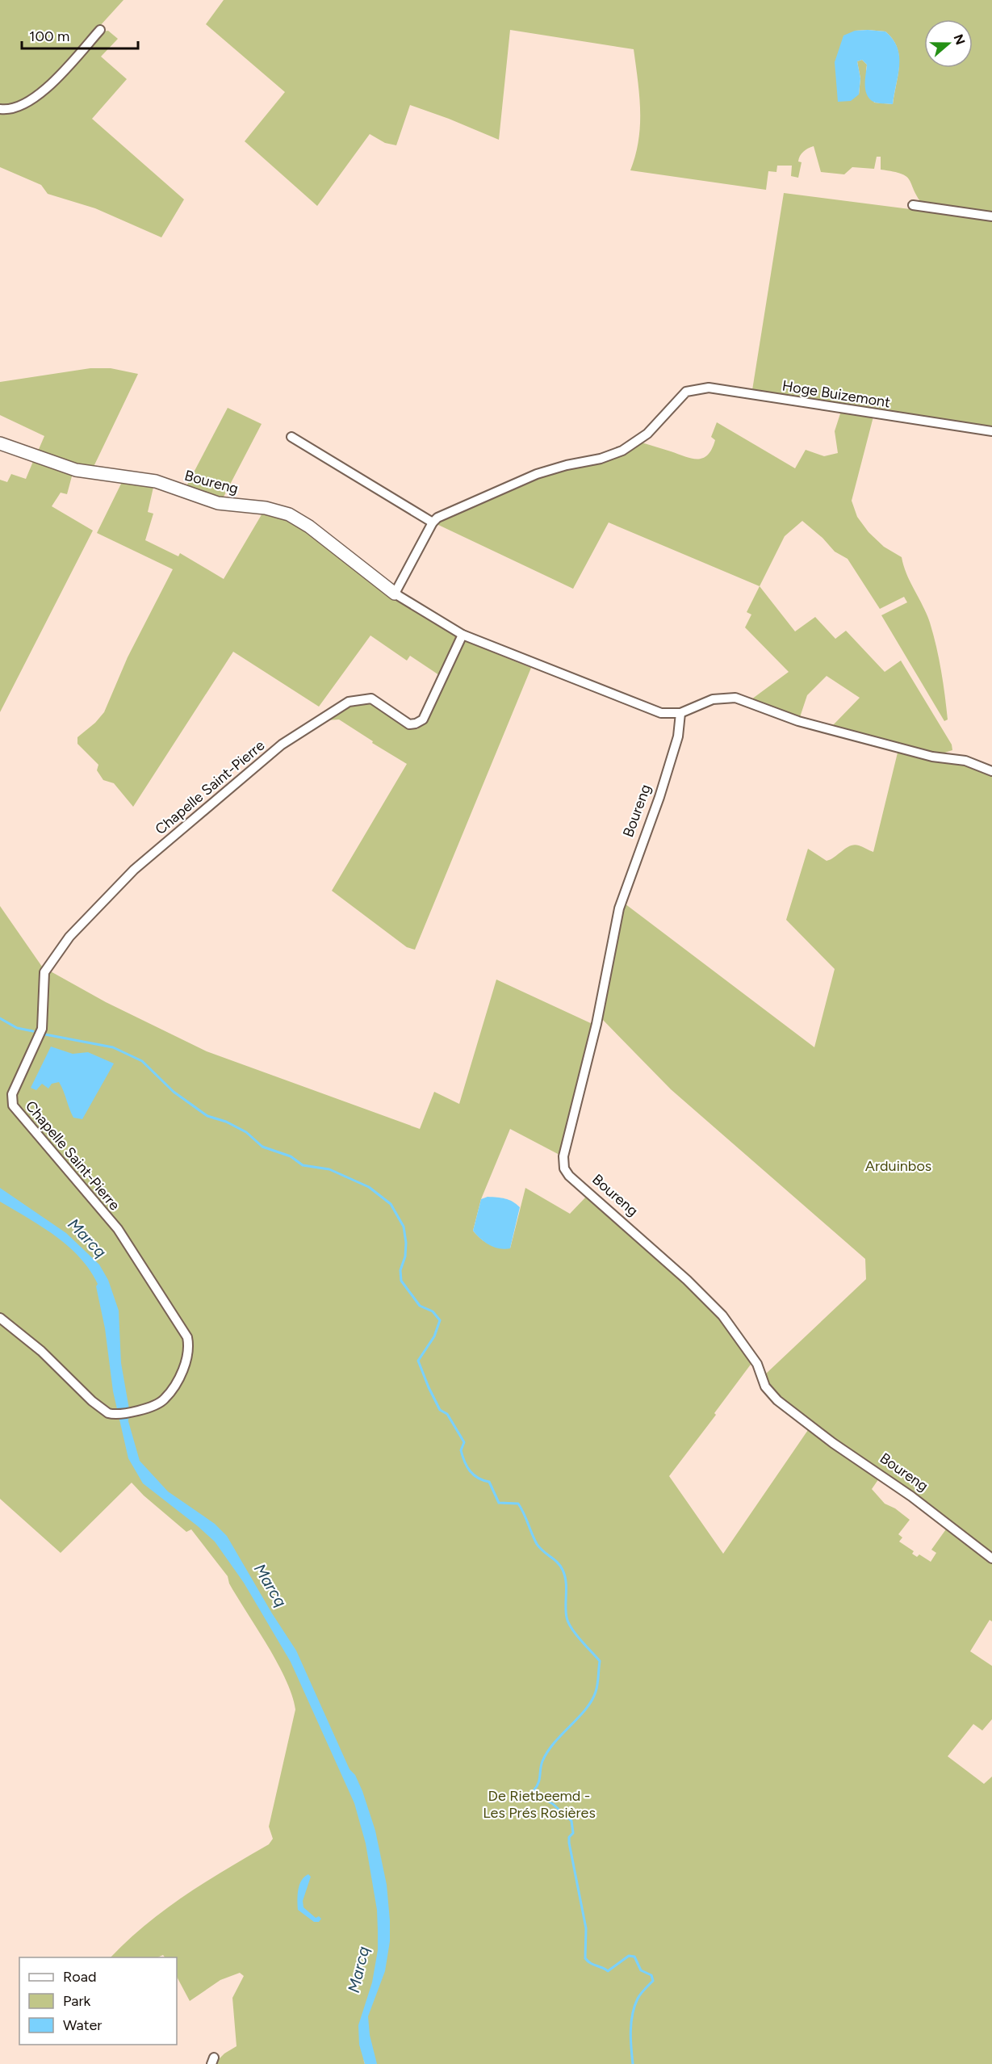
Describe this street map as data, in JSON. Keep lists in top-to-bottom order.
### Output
{
  "streets": {
    "street": ["Hoge Buizemont", "Boureng", "Chapelle Saint-Pierre"]
  },
  "crossings": [
    ["Boureng", "Chapelle Saint-Pierre"]
  ],
  "water": ["Marcq"],
  "parks": ["Arduinbos", "De Rietbeemd - Les Prés Rosières"],
  "legend": ["Road", "Park", "Water"],
  "scale_bar": "100 m",
  "north": "right"
}
